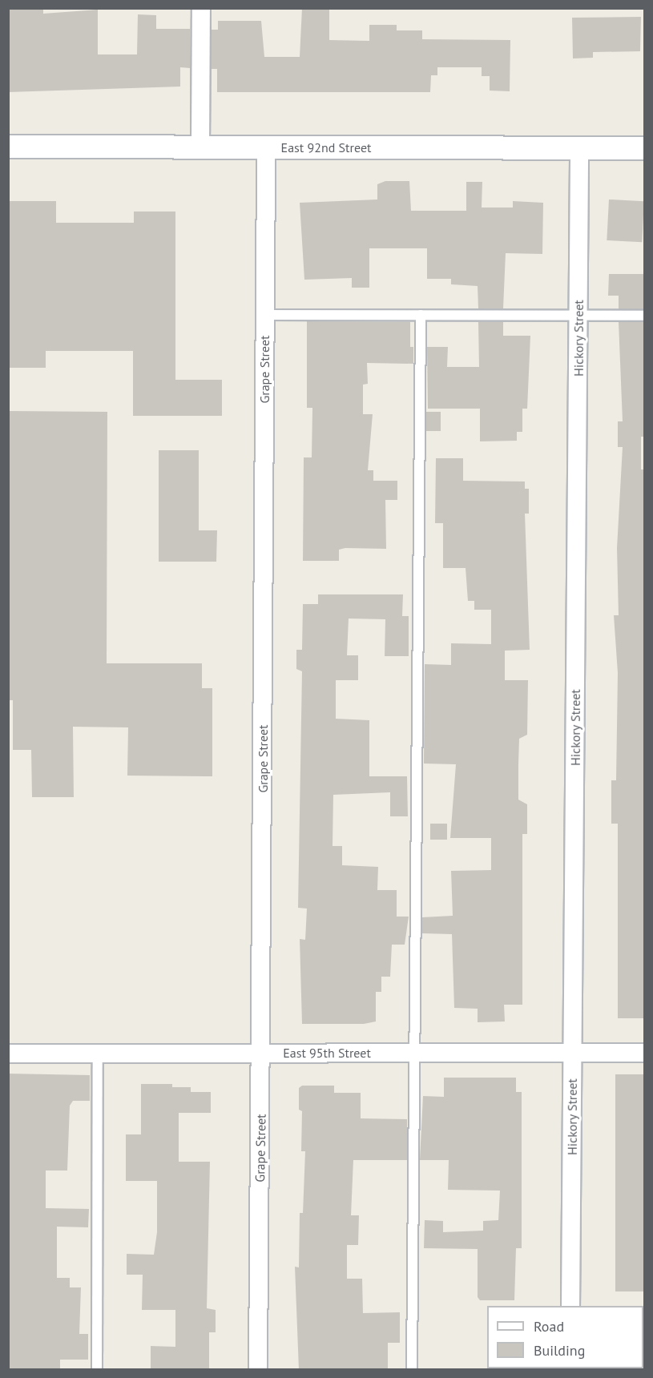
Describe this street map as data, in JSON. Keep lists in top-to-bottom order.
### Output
{
  "streets": {
    "street": [
      "East 92nd Street",
      "Hickory Street",
      "Grape Street",
      "East 95th Street"
    ]
  },
  "crossings": [
    ["East 92nd Street", "Hickory Street"],
    ["East 92nd Street", "Grape Street"],
    ["Hickory Street", "East 95th Street"],
    ["Grape Street", "East 95th Street"]
  ],
  "legend": ["Road", "Building"]
}
